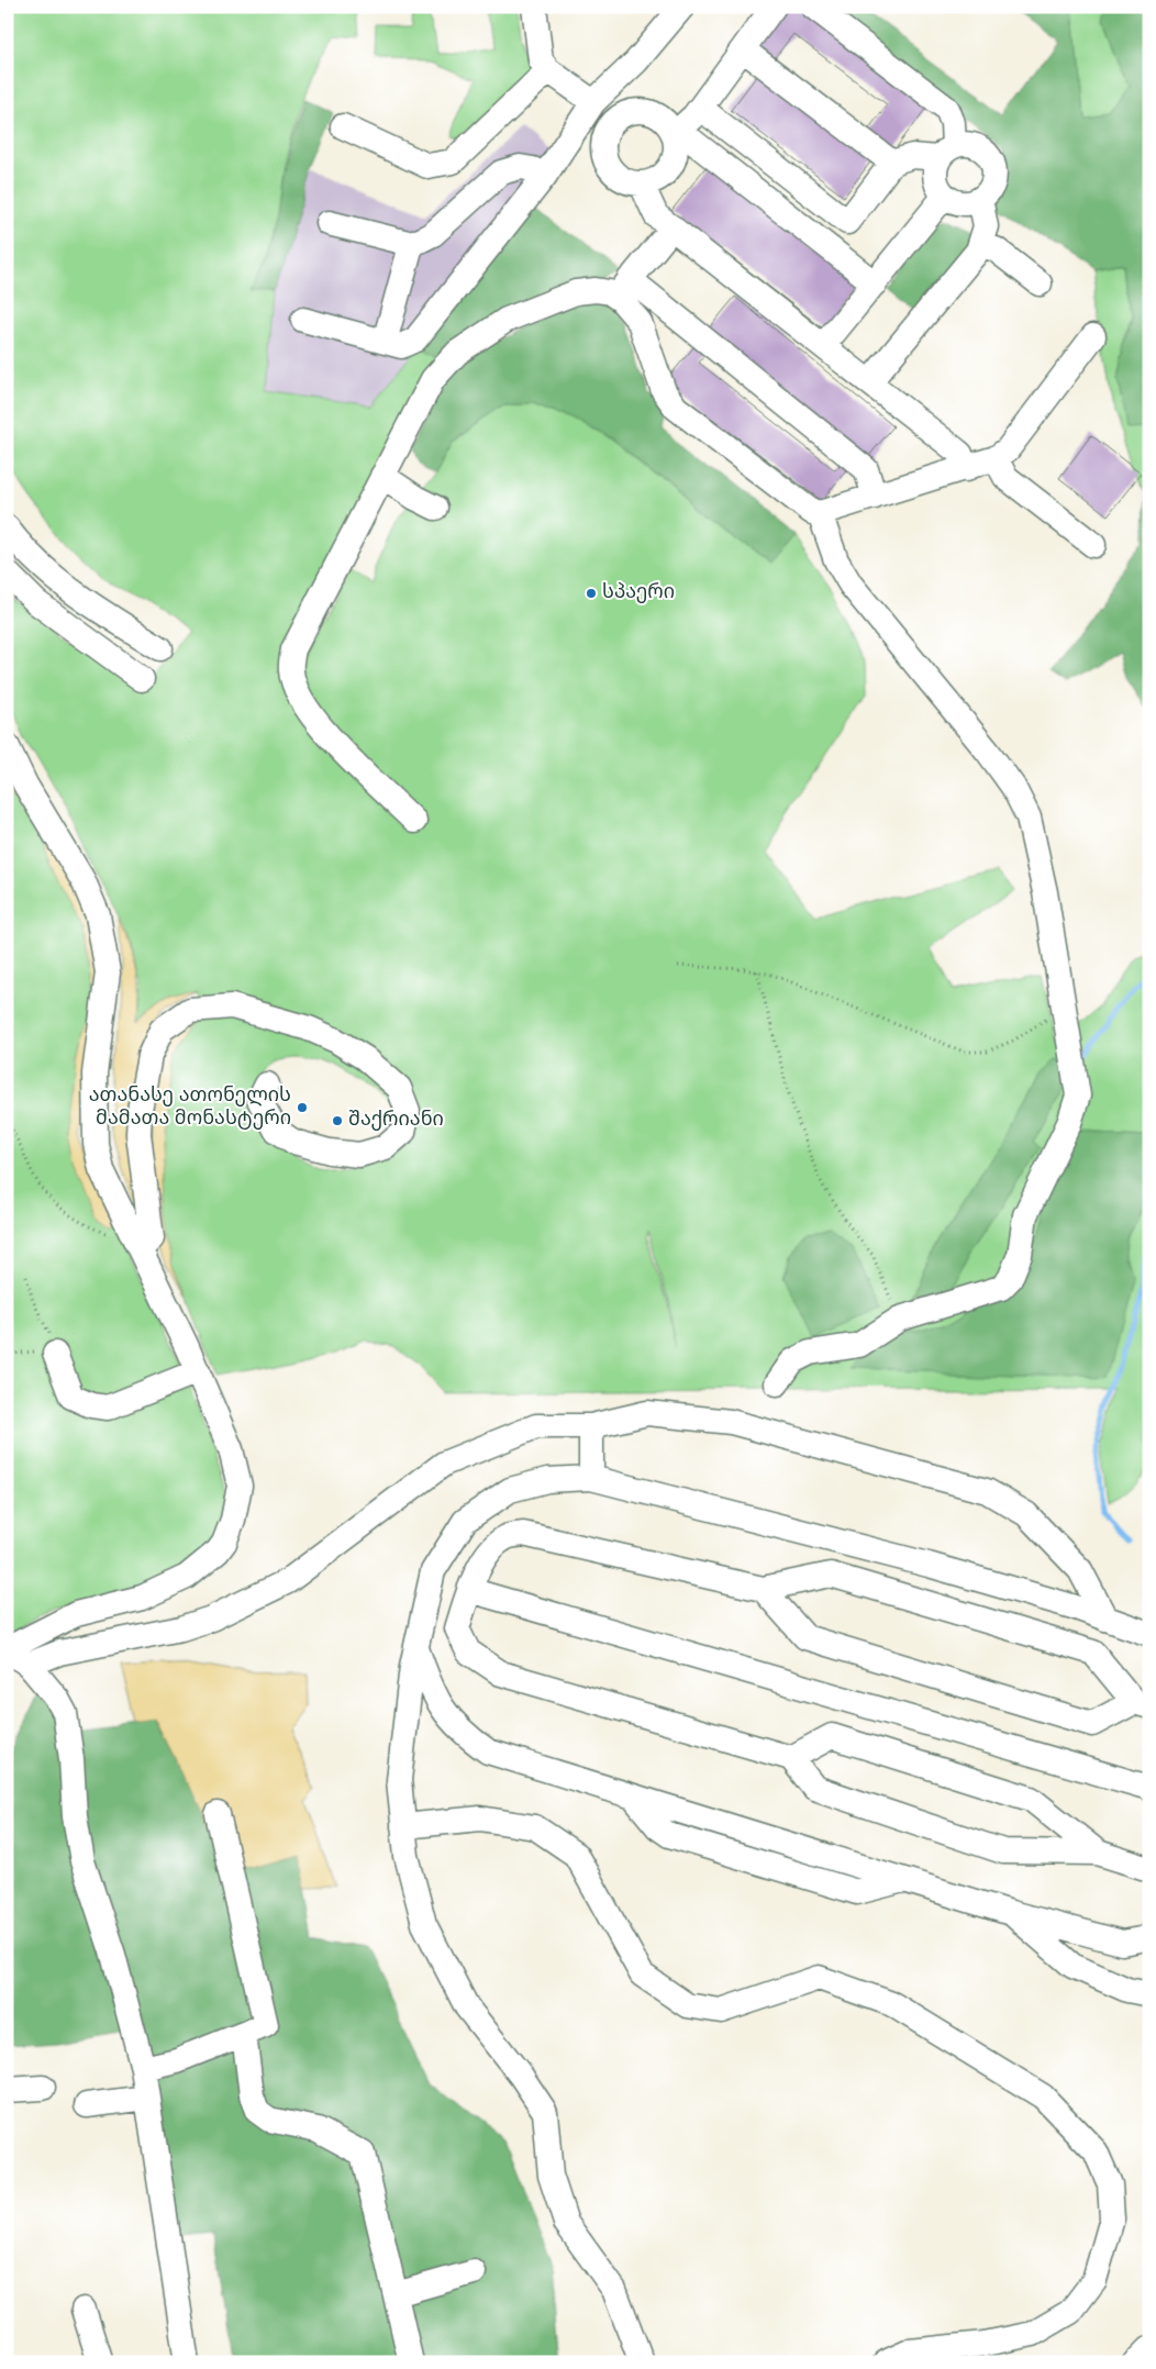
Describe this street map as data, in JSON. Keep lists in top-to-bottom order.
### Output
{
  "places": ["სპაერი", "ათანასე ათონელის მამათა მონასტერი", "შაქრიანი"]
}
